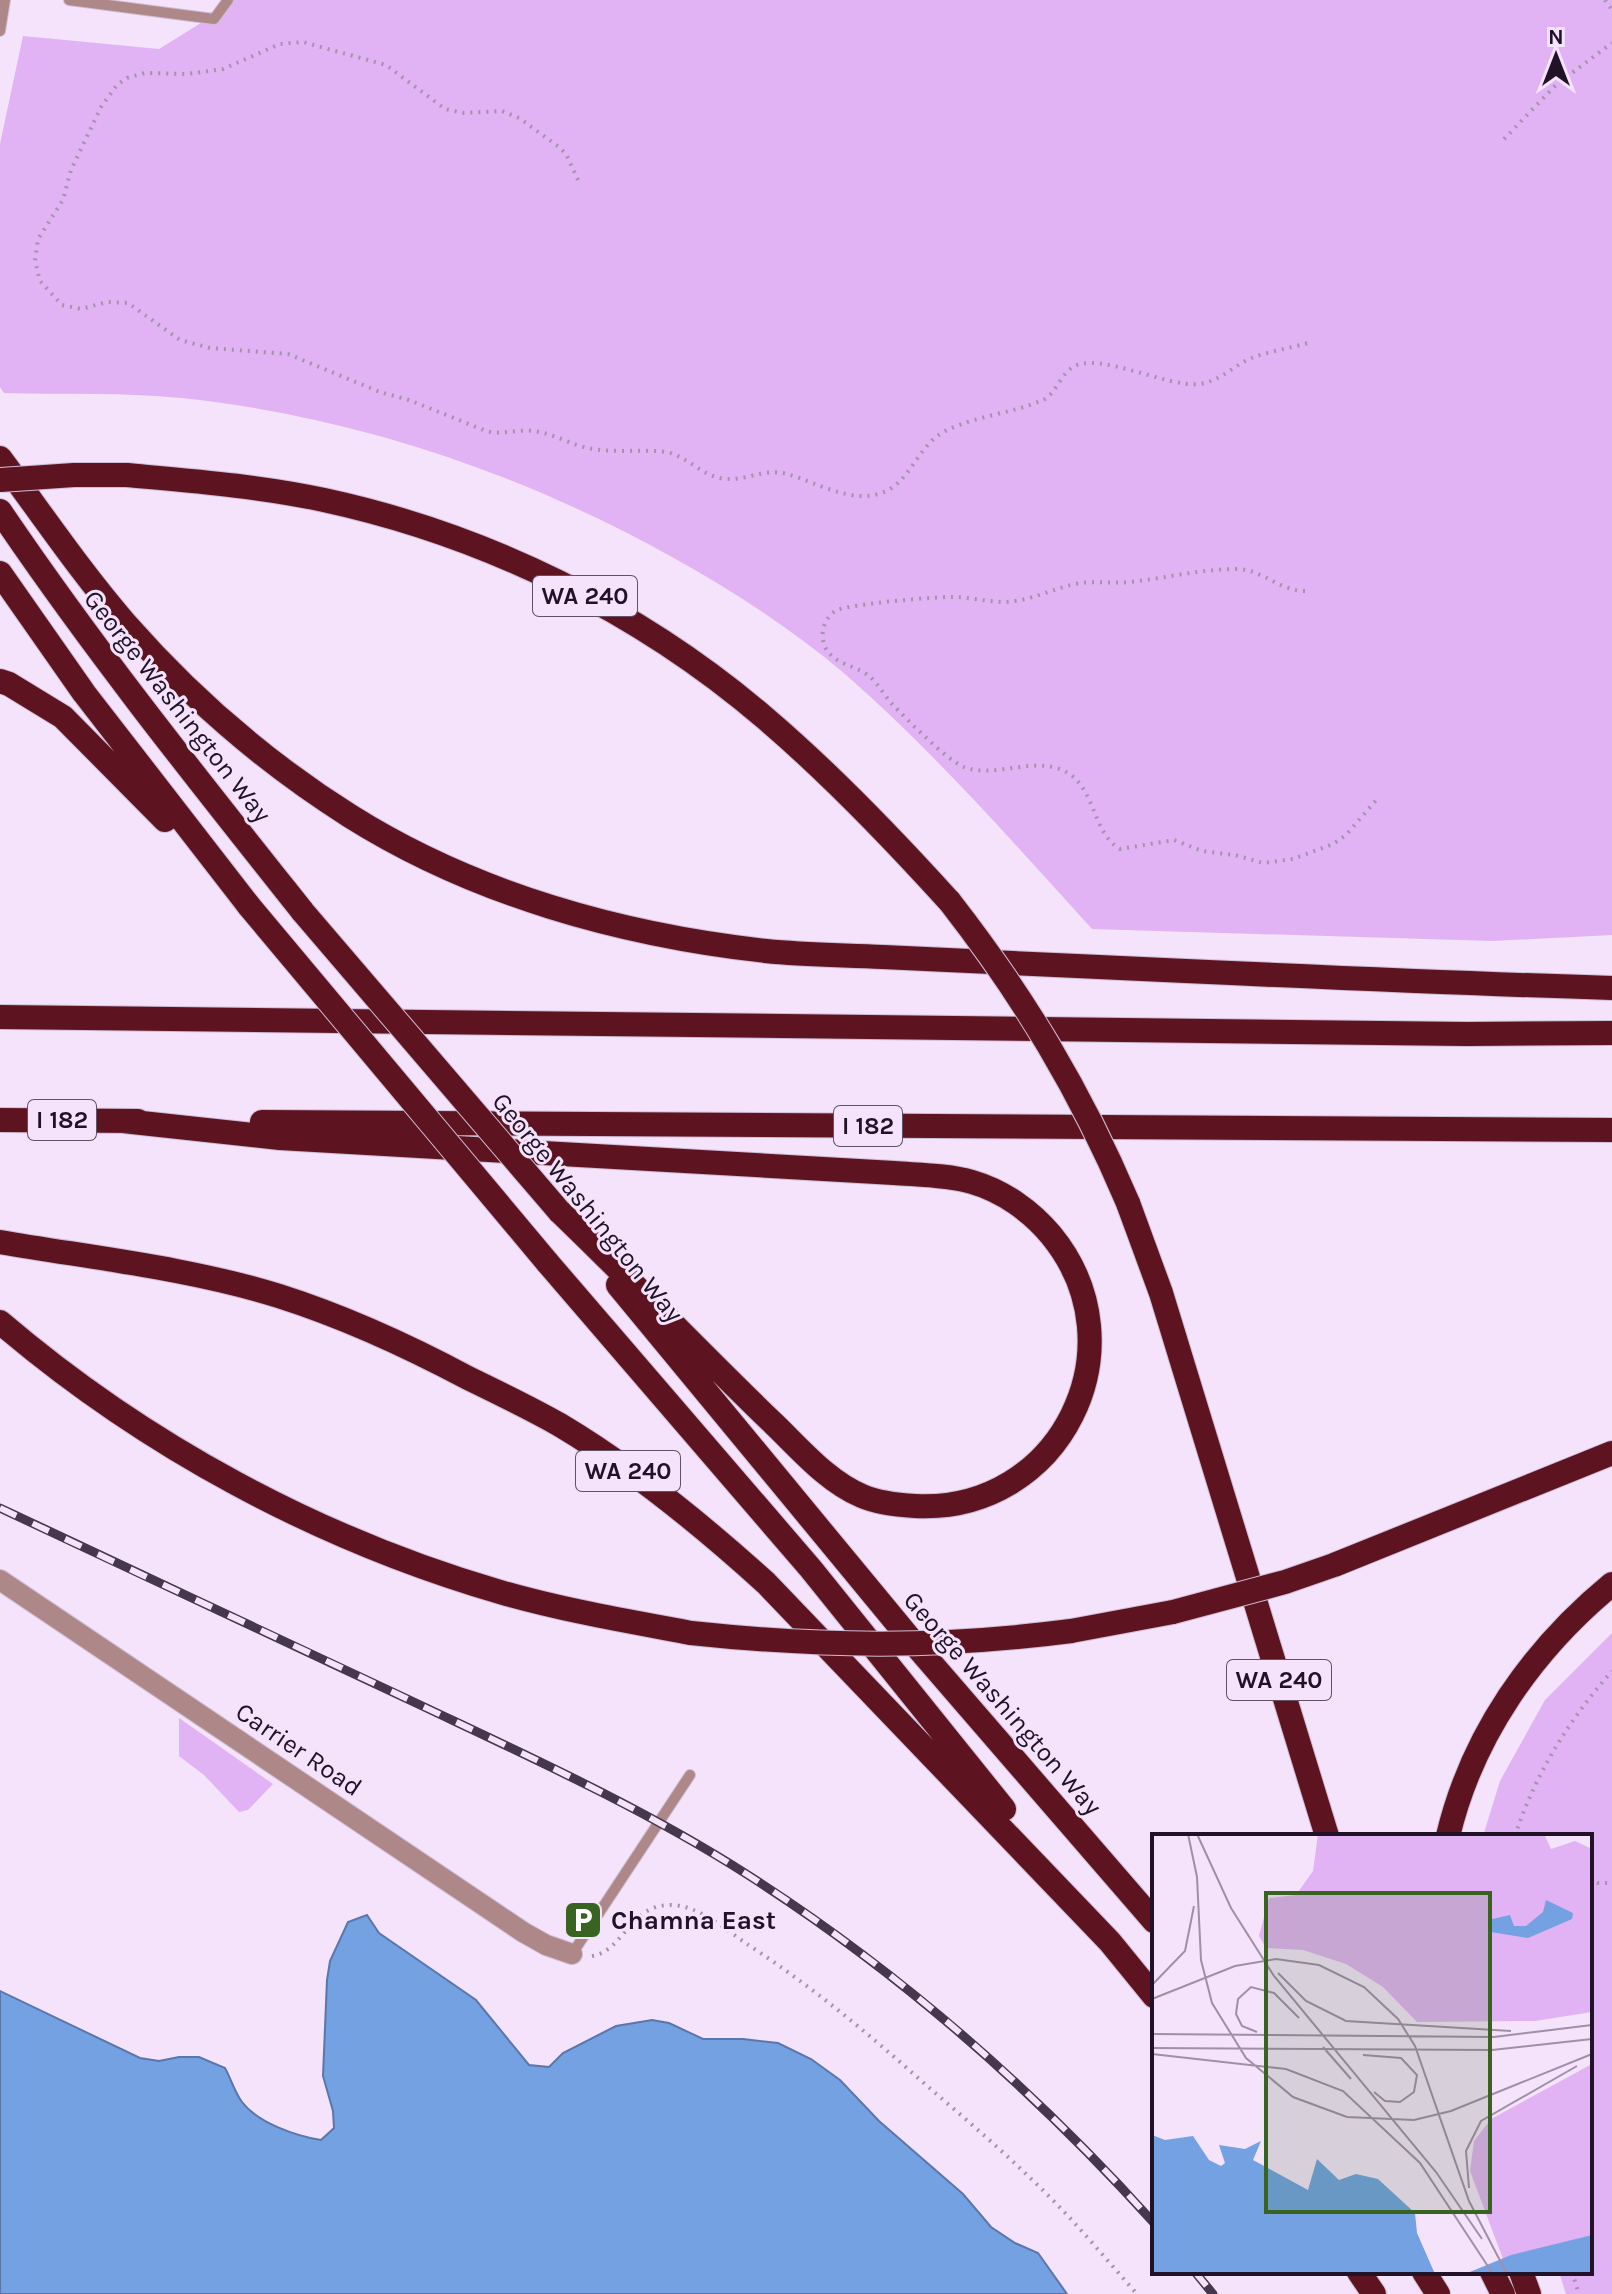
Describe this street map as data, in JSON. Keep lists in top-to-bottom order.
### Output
{
  "streets": {
    "highway": ["WA 240", "George Washington Way", "I 182"],
    "street": ["Carrier Road"]
  },
  "places": {
    "parking": ["Chamna East"]
  },
  "north": "top"
}
